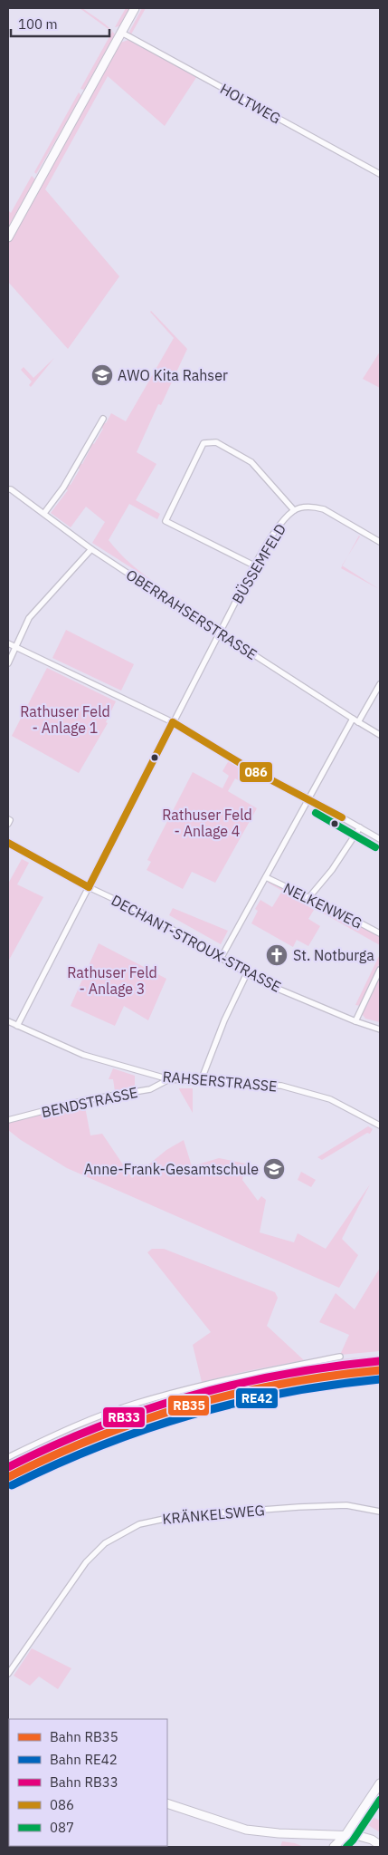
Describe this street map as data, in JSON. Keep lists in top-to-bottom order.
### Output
{
  "streets": {
    "street": [
      "HOLTWEG",
      "BÜSSEMFELD",
      "OBERRAHSERSTRASSE",
      "NELKENWEG",
      "DECHANT-STROUX-STRASSE",
      "RAHSERSTRASSE",
      "BENDSTRASSE",
      "KRÄNKELSWEG"
    ]
  },
  "crossings": [
    ["BÜSSEMFELD", "OBERRAHSERSTRASSE"],
    ["BÜSSEMFELD", "DECHANT-STROUX-STRASSE"],
    ["BÜSSEMFELD", "RAHSERSTRASSE"],
    ["RAHSERSTRASSE", "BENDSTRASSE"]
  ],
  "parks": ["Rathuser Feld - Anlage 1", "Rathuser Feld - Anlage 4", "Rathuser Feld - Anlage 3"],
  "places": {
    "school or university": ["AWO Kita Rahser", "Anne-Frank-Gesamtschule"],
    "church": ["St. Notburga"]
  },
  "lines": [
    "transit line 086",
    "transit line 087",
    "rail line RB33",
    "rail line RB35",
    "rail line RE42"
  ],
  "legend": [
    "Bahn RB35",
    "Bahn RE42",
    "Bahn RB33",
    "086",
    "087"
  ],
  "scale_bar": "100 m"
}
